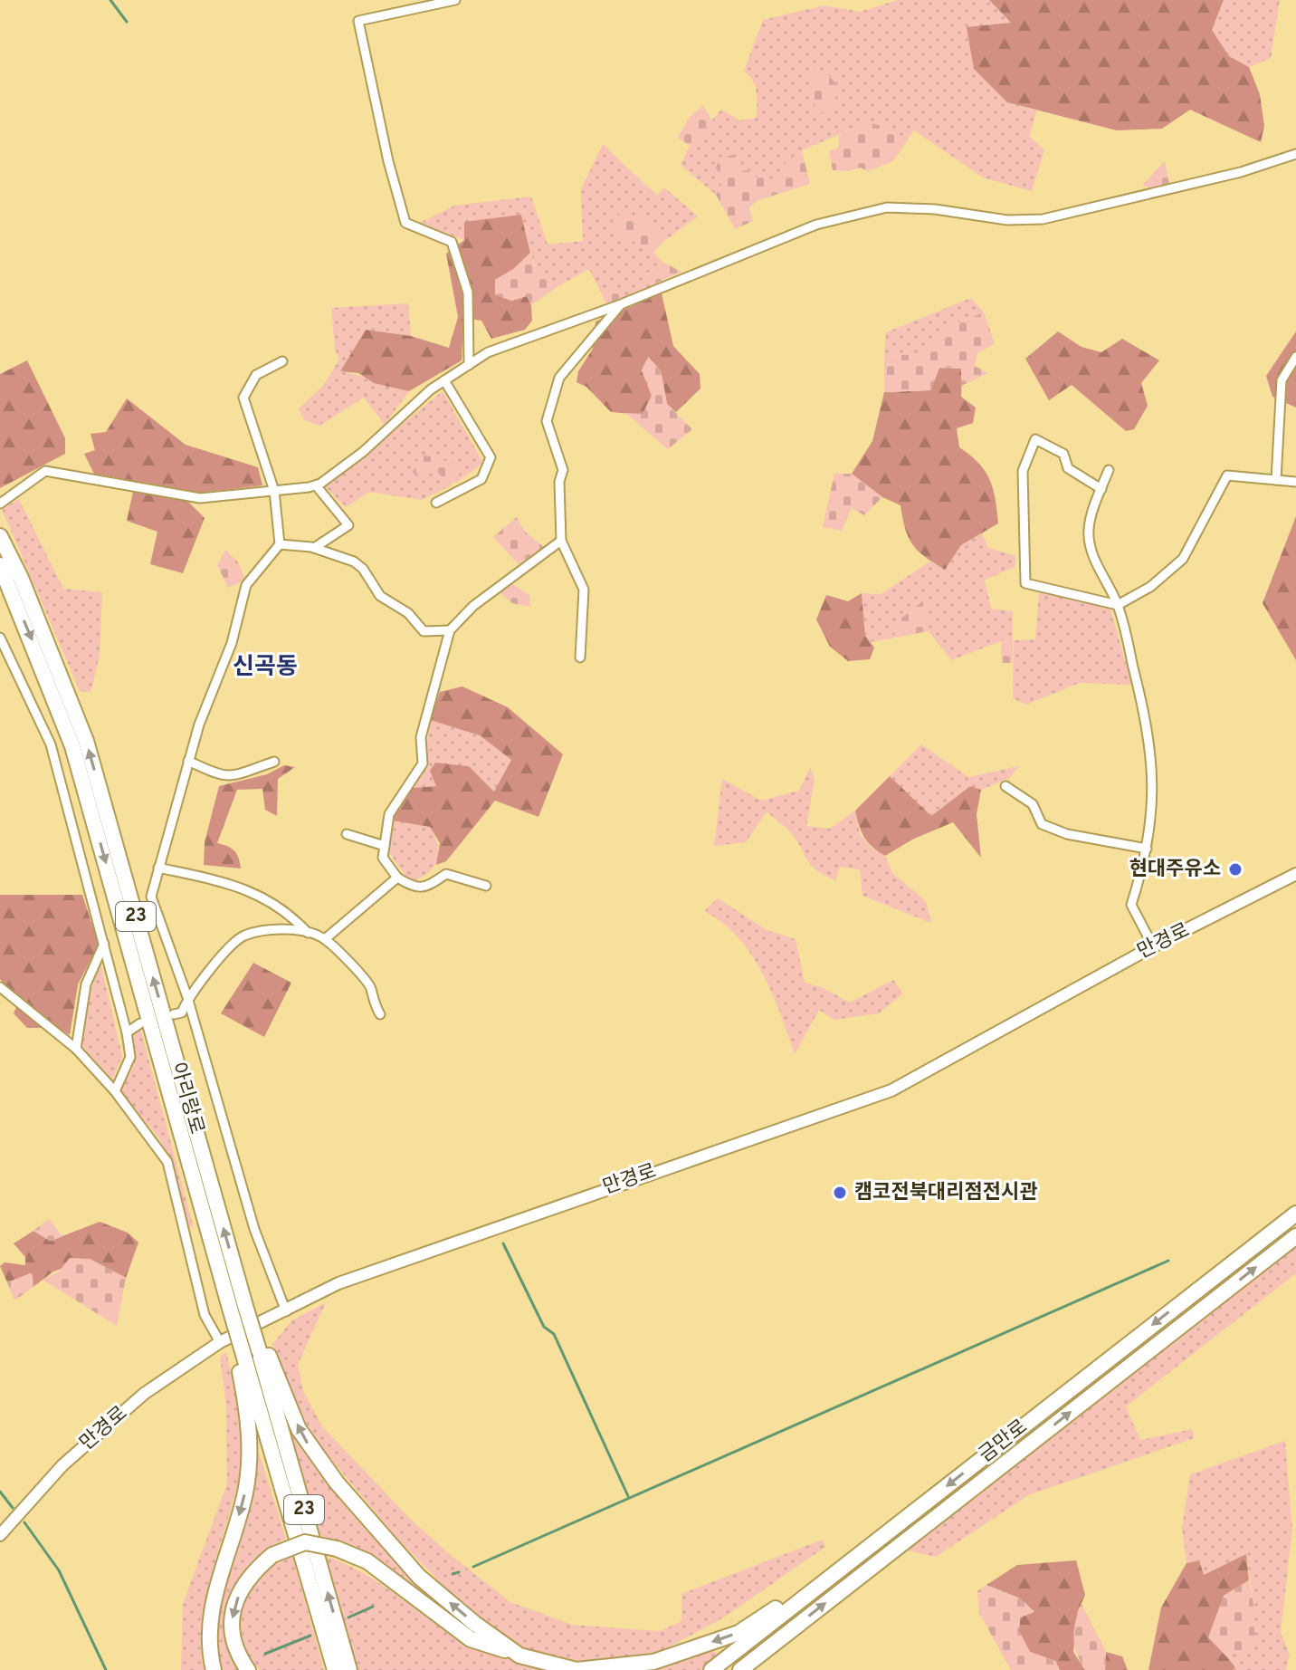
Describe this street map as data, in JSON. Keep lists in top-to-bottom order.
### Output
{
  "streets": {
    "highway": ["23", "아리랑로", "금만로"],
    "street": ["만경로"]
  },
  "districts": ["신곡동"],
  "places": ["현대주유소", "캠코전북대리점전시관"]
}
